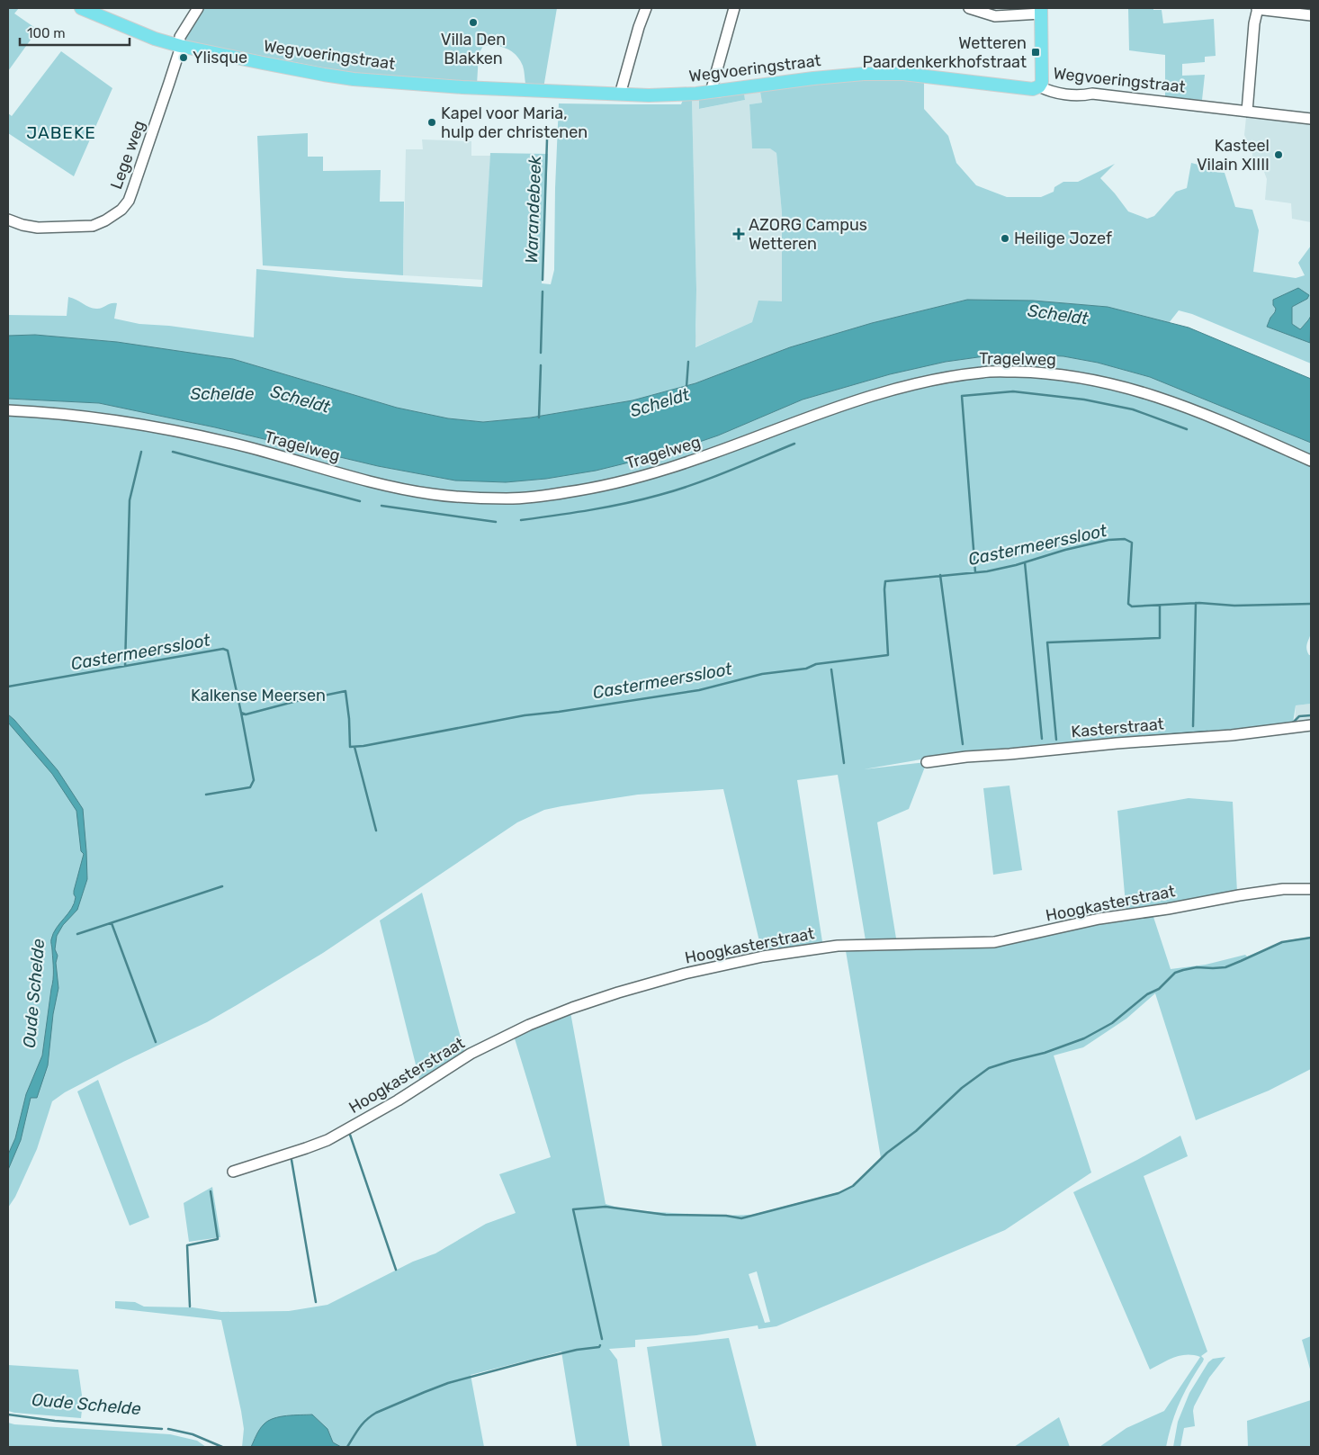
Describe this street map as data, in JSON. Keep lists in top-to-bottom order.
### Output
{
  "streets": {
    "main road": ["Wegvoeringstraat"],
    "street": [
      "Lege weg",
      "Tragelweg",
      "Kasterstraat",
      "Hoogkasterstraat"
    ]
  },
  "crossings": [
    ["Wegvoeringstraat", "Lege weg"]
  ],
  "districts": ["JABEKE"],
  "water": [
    "Warandebeek",
    "Scheldt",
    "Schelde",
    "Castermeerssloot",
    "Oude Schelde"
  ],
  "parks": ["Kalkense Meersen"],
  "places": {
    "other": [
      "Villa Den Blakken",
      "Ylisque",
      "Kapel voor Maria, hulp der christenen",
      "Kasteel Vilain XIIII",
      "Heilige Jozef"
    ],
    "transit": ["Wetteren Paardenkerkhofstraat"],
    "health": ["AZORG Campus Wetteren"]
  },
  "scale_bar": "100 m"
}
